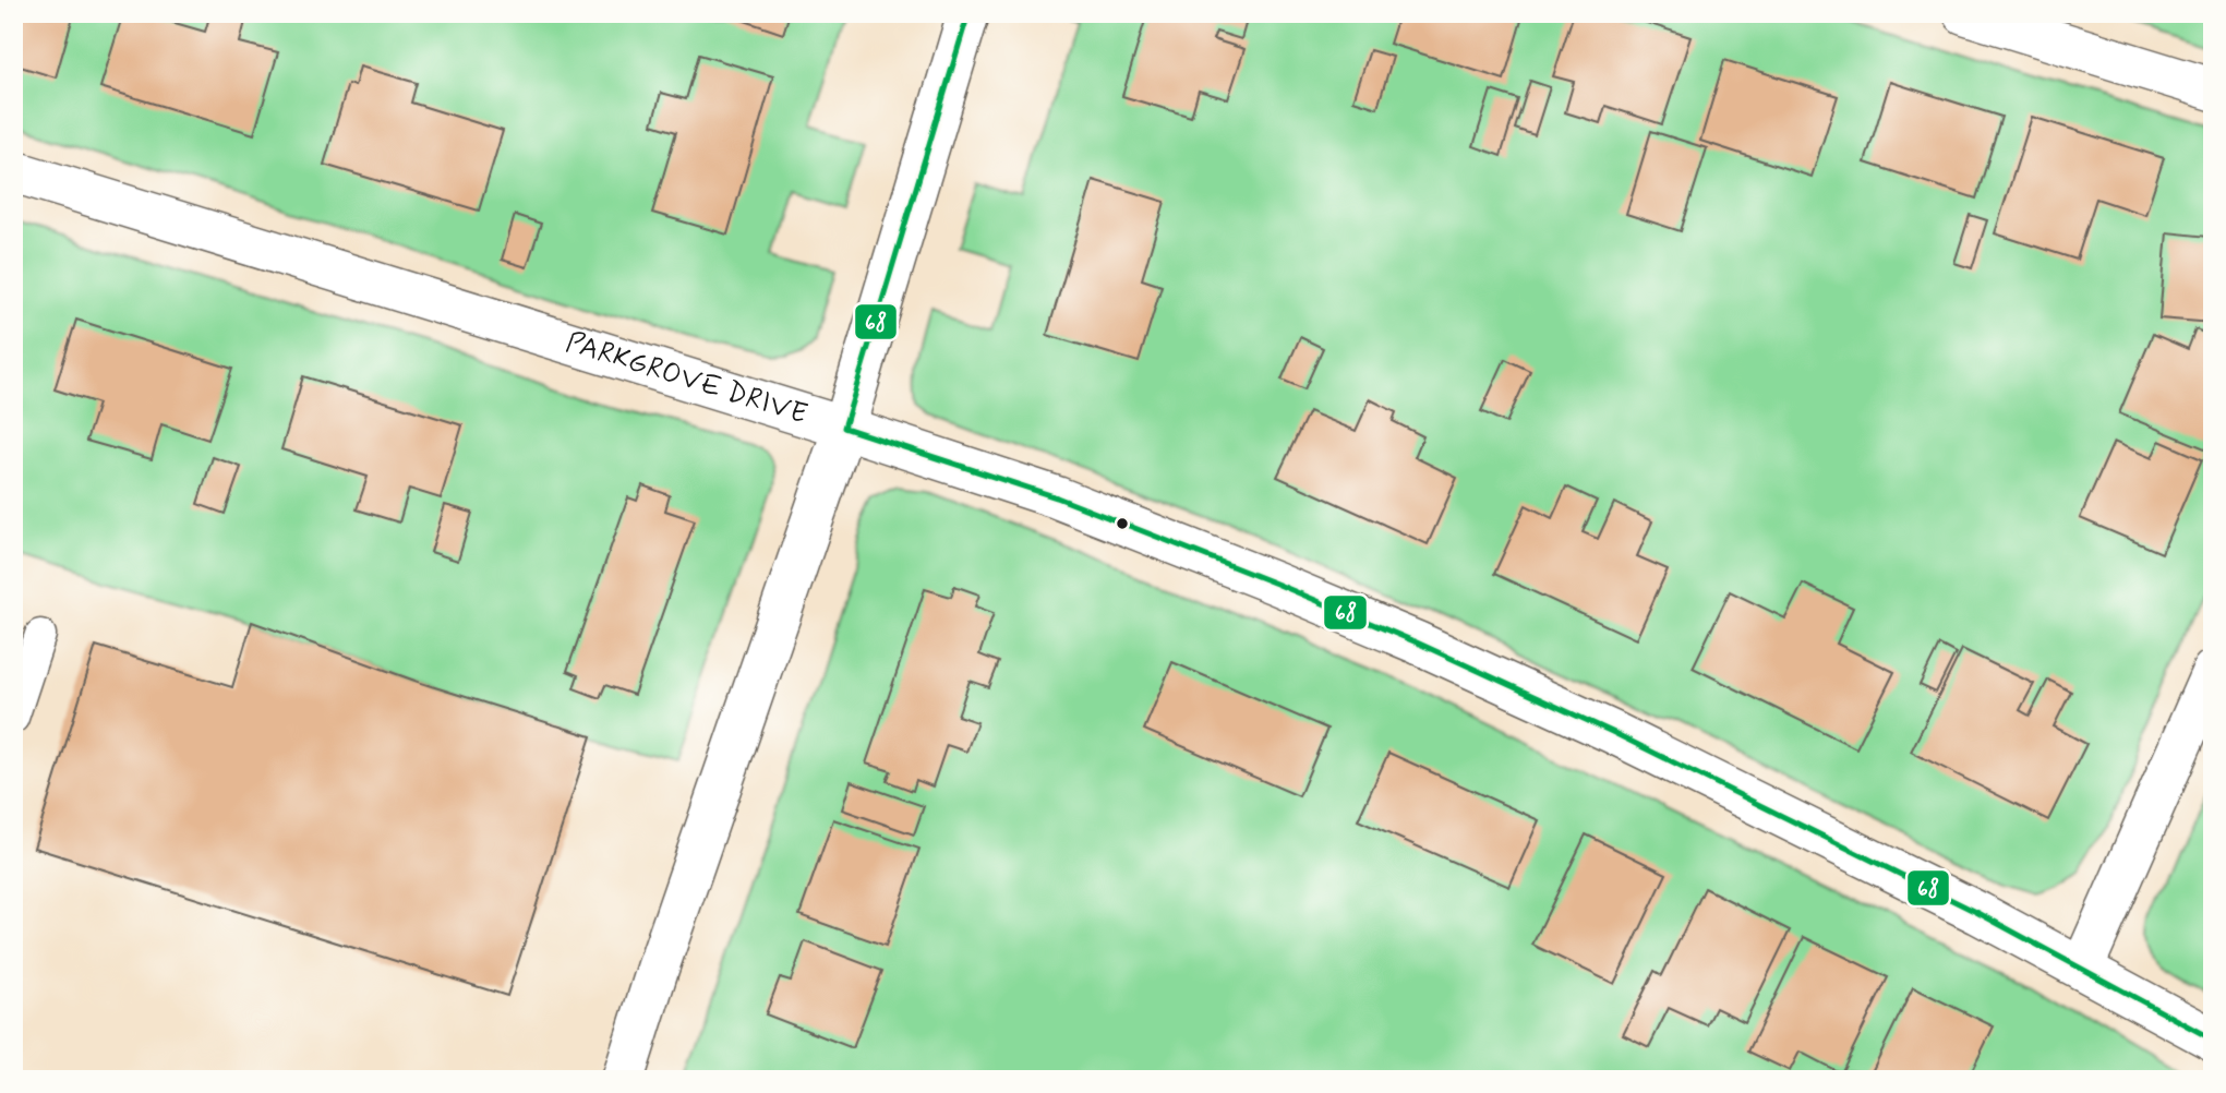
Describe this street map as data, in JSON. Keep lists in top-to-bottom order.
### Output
{
  "streets": {
    "street": ["PARKGROVE DRIVE"]
  },
  "lines": ["transit line 68"]
}
